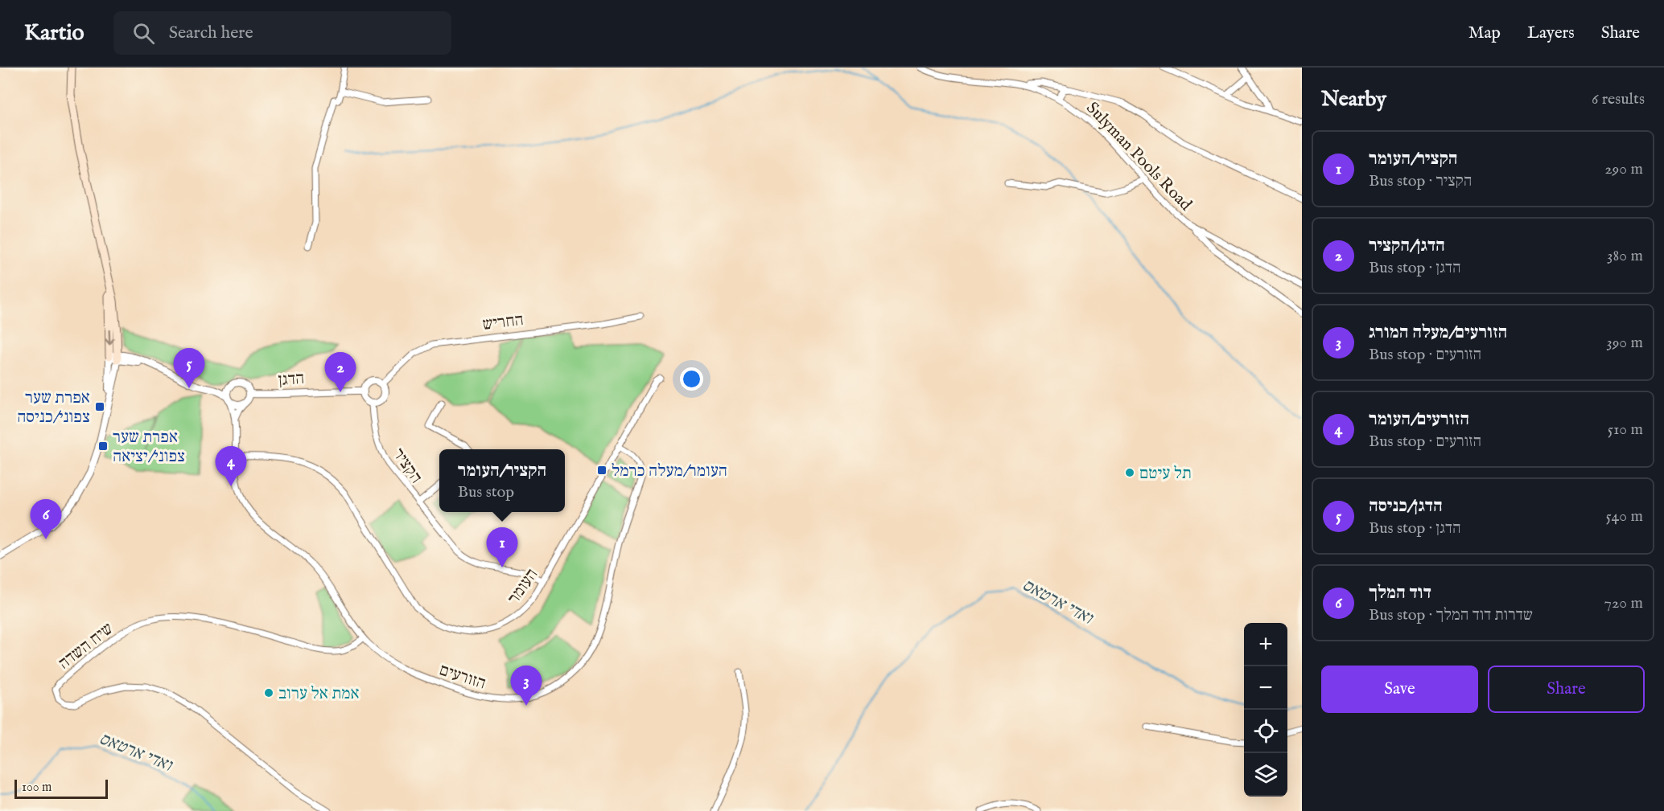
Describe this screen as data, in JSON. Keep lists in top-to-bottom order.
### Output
{
  "streets": {
    "street": [
      "Sulyman Pools Road",
      "החריש",
      "הדגן",
      "הקציר",
      "העומר",
      "שיח השדה",
      "הזורעים"
    ]
  },
  "crossings": [
    ["החריש", "הדגן"],
    ["החריש", "הקציר"],
    ["הדגן", "הקציר"],
    ["הדגן", "הזורעים"],
    ["הקציר", "העומר"],
    ["העומר", "הזורעים"],
    ["שיח השדה", "הזורעים"]
  ],
  "water": ["ואדי ארטאס"],
  "places": {
    "transit": ["אפרת שער צפוני/כניסה", "אפרת שער צפוני/יציאה", "העומר/מעלה כרמל"],
    "other": ["תל עיטם", "אמת אל ערוב"]
  },
  "scale_bar": "100 m",
  "page": {
    "header": "Kartio",
    "search": "Search here",
    "nav": ["Map", "Layers", "Share"],
    "heading": ["Nearby", "6 results"],
    "list": [
      {
        "mark": "1",
        "name": "הקציר/העומר",
        "note": "Bus stop · הקציר",
        "value": "290 m"
      },
      {
        "mark": "2",
        "name": "הדגן/הקציר",
        "note": "Bus stop · הדגן",
        "value": "380 m"
      },
      {
        "mark": "3",
        "name": "הזורעים/מעלה המורג",
        "note": "Bus stop · הזורעים",
        "value": "390 m"
      },
      {
        "mark": "4",
        "name": "הזורעים/העומר",
        "note": "Bus stop · הזורעים",
        "value": "510 m"
      },
      {
        "mark": "5",
        "name": "הדגן/כניסה",
        "note": "Bus stop · הדגן",
        "value": "540 m"
      },
      {
        "mark": "6",
        "name": "דוד המלך",
        "note": "Bus stop · שדרות דוד המלך",
        "value": "720 m"
      }
    ],
    "pins": [
      "5",
      "2",
      "4",
      "6",
      "1",
      "3"
    ],
    "popup": ["הקציר/העומר", "Bus stop"],
    "map_buttons": ["+", "−"],
    "buttons": ["Save", "Share"],
    "scale": "100 m"
  }
}
